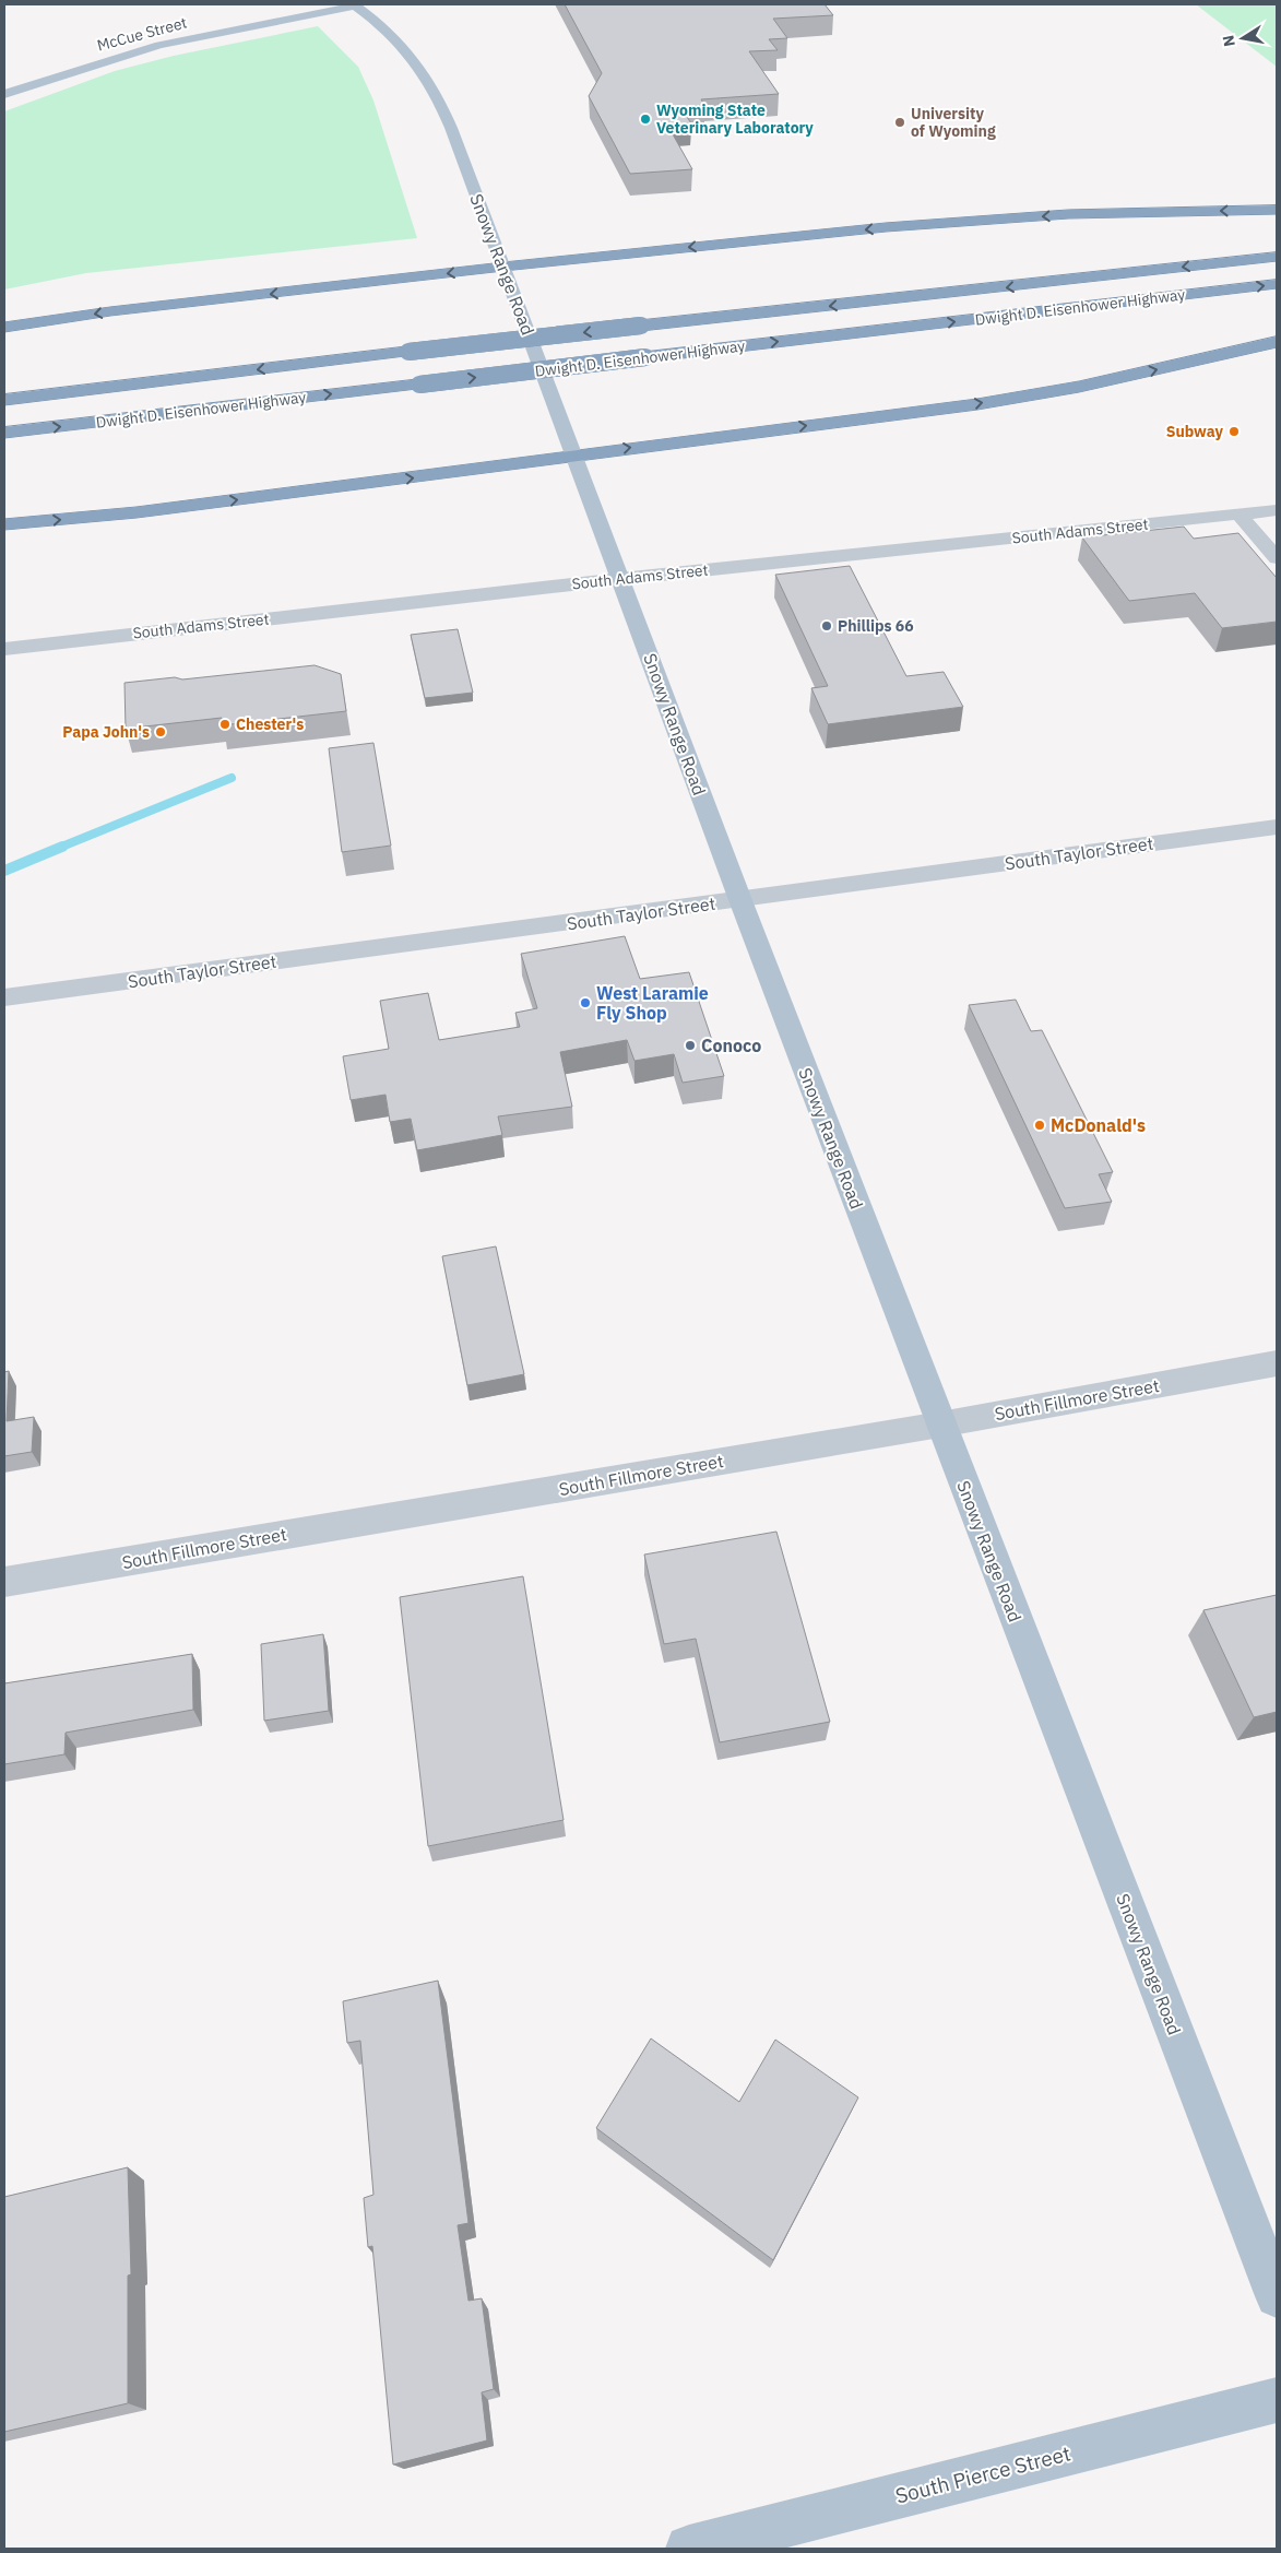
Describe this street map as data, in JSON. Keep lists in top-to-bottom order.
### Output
{
  "streets": {
    "highway": ["Dwight D. Eisenhower Highway"],
    "main road": ["McCue Street", "Snowy Range Road", "South Pierce Street"],
    "street": ["South Adams Street", "South Taylor Street", "South Fillmore Street"]
  },
  "crossings": [
    ["McCue Street", "Snowy Range Road"],
    ["Snowy Range Road", "South Adams Street"],
    ["Snowy Range Road", "South Taylor Street"],
    ["Snowy Range Road", "South Fillmore Street"]
  ],
  "places": [
    "Wyoming State Veterinary Laboratory",
    "University of Wyoming",
    "Subway",
    "Phillips 66",
    "Chester's",
    "Papa John's",
    "West Laramie Fly Shop",
    "Conoco",
    "McDonald's"
  ],
  "north": "left"
}
